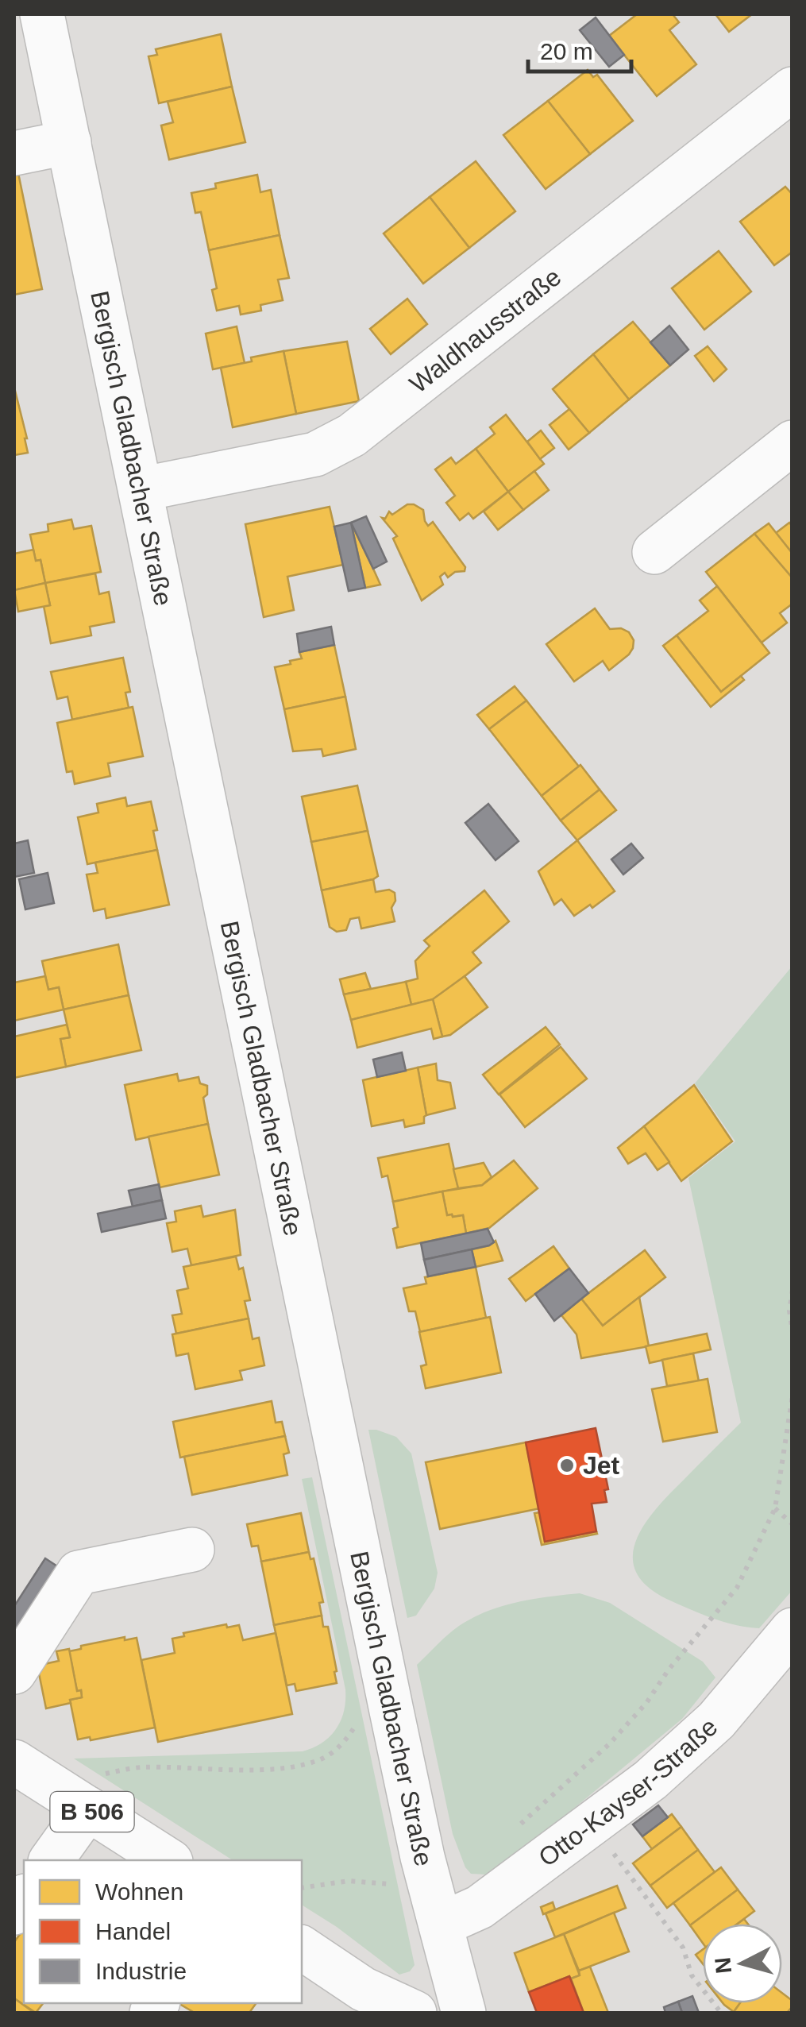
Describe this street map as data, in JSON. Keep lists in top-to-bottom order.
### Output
{
  "streets": {
    "main road": [
      "Waldhausstraße",
      "Bergisch Gladbacher Straße",
      "Otto-Kayser-Straße",
      "B 506"
    ]
  },
  "crossings": [
    ["Waldhausstraße", "Bergisch Gladbacher Straße"],
    ["Bergisch Gladbacher Straße", "Otto-Kayser-Straße"]
  ],
  "places": ["Jet"],
  "legend": ["Wohnen", "Handel", "Industrie"],
  "scale_bar": "20 m",
  "north": "left"
}
